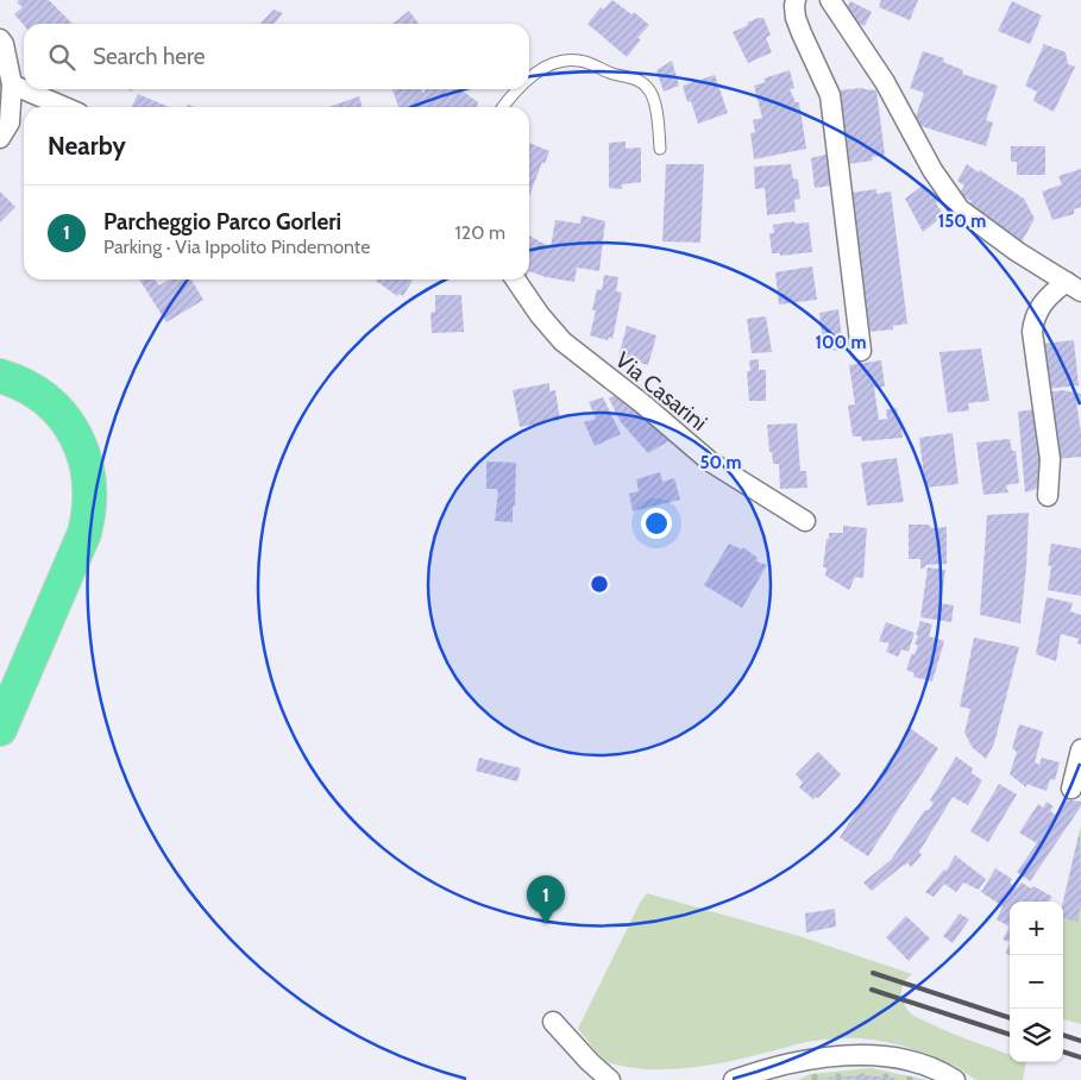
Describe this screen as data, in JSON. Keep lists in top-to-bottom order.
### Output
{
  "streets": {
    "street": ["Via Casarini"]
  },
  "page": {
    "search": "Search here",
    "heading": "Nearby",
    "list": [
      {
        "mark": "1",
        "name": "Parcheggio Parco Gorleri",
        "note": "Parking · Via Ippolito Pindemonte",
        "value": "120 m"
      }
    ],
    "pins": "1",
    "map_buttons": ["+", "−"]
  },
  "rings": ["150 m", "100 m", "50 m"]
}
